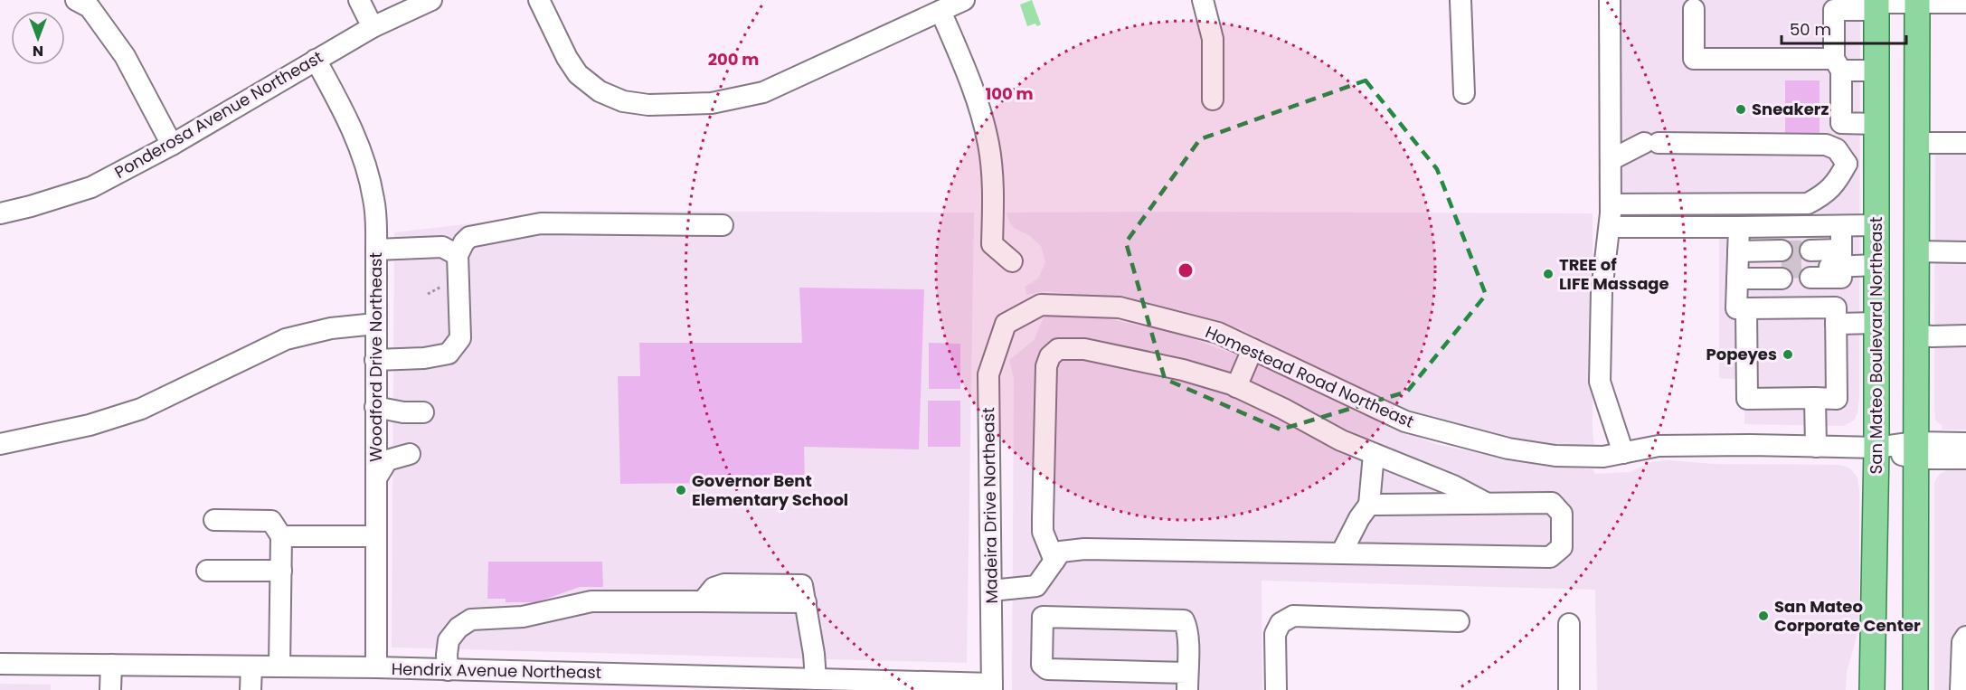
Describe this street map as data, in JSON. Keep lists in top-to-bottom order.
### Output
{
  "streets": {
    "main road": ["San Mateo Boulevard Northeast"],
    "street": [
      "Ponderosa Avenue Northeast",
      "Woodford Drive Northeast",
      "Homestead Road Northeast",
      "Madeira Drive Northeast",
      "Hendrix Avenue Northeast"
    ]
  },
  "crossings": [
    ["Ponderosa Avenue Northeast", "Woodford Drive Northeast"],
    ["San Mateo Boulevard Northeast", "Homestead Road Northeast"],
    ["Woodford Drive Northeast", "Hendrix Avenue Northeast"],
    ["Homestead Road Northeast", "Madeira Drive Northeast"],
    ["Madeira Drive Northeast", "Hendrix Avenue Northeast"]
  ],
  "places": [
    "Sneakerz",
    "TREE of LIFE Massage",
    "Popeyes",
    "Governor Bent Elementary School",
    "San Mateo Corporate Center"
  ],
  "scale_bar": "50 m",
  "north": "bottom",
  "rings": ["200 m", "100 m"]
}
